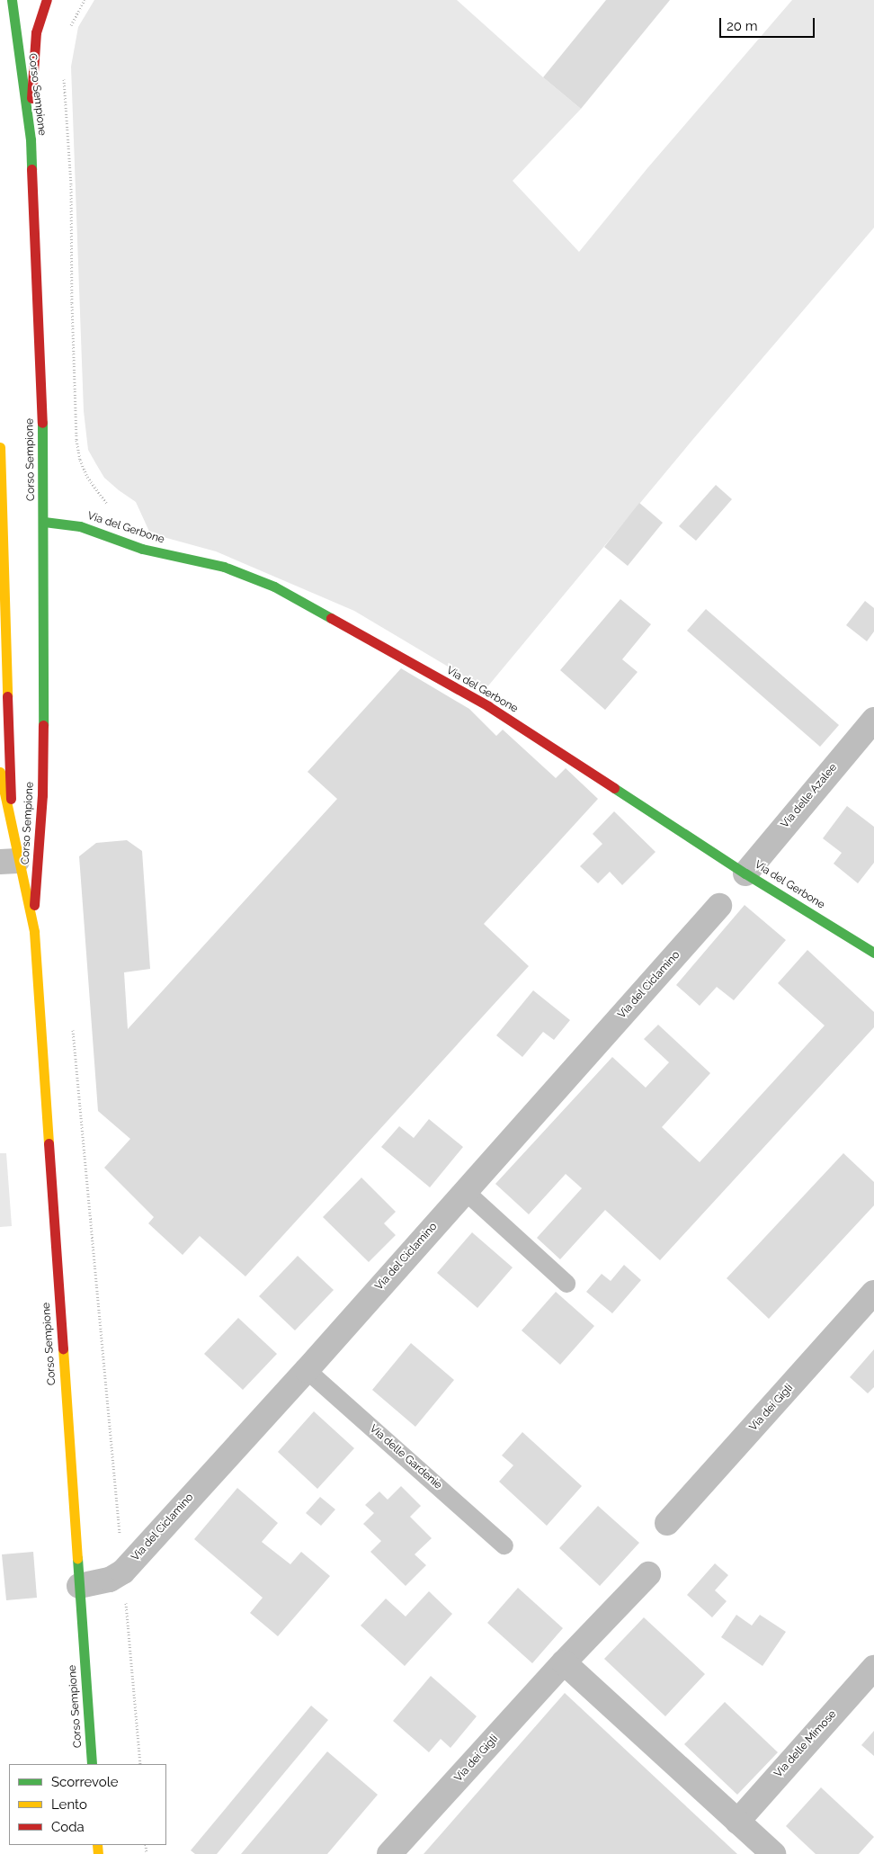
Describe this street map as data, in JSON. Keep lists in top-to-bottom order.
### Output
{
  "streets": {
    "main road": ["Corso Sempione", "Via del Gerbone"],
    "street": [
      "Via delle Azalee",
      "Via del Ciclamino",
      "Via dei Gigli",
      "Via delle Mimose"
    ],
    "lane": ["Via delle Gardenie"]
  },
  "crossings": [
    ["Corso Sempione", "Via del Gerbone"],
    ["Corso Sempione", "Via del Ciclamino"],
    ["Via del Gerbone", "Via delle Azalee"],
    ["Via del Ciclamino", "Via delle Gardenie"]
  ],
  "legend": ["Scorrevole", "Lento", "Coda"],
  "scale_bar": "20 m"
}
